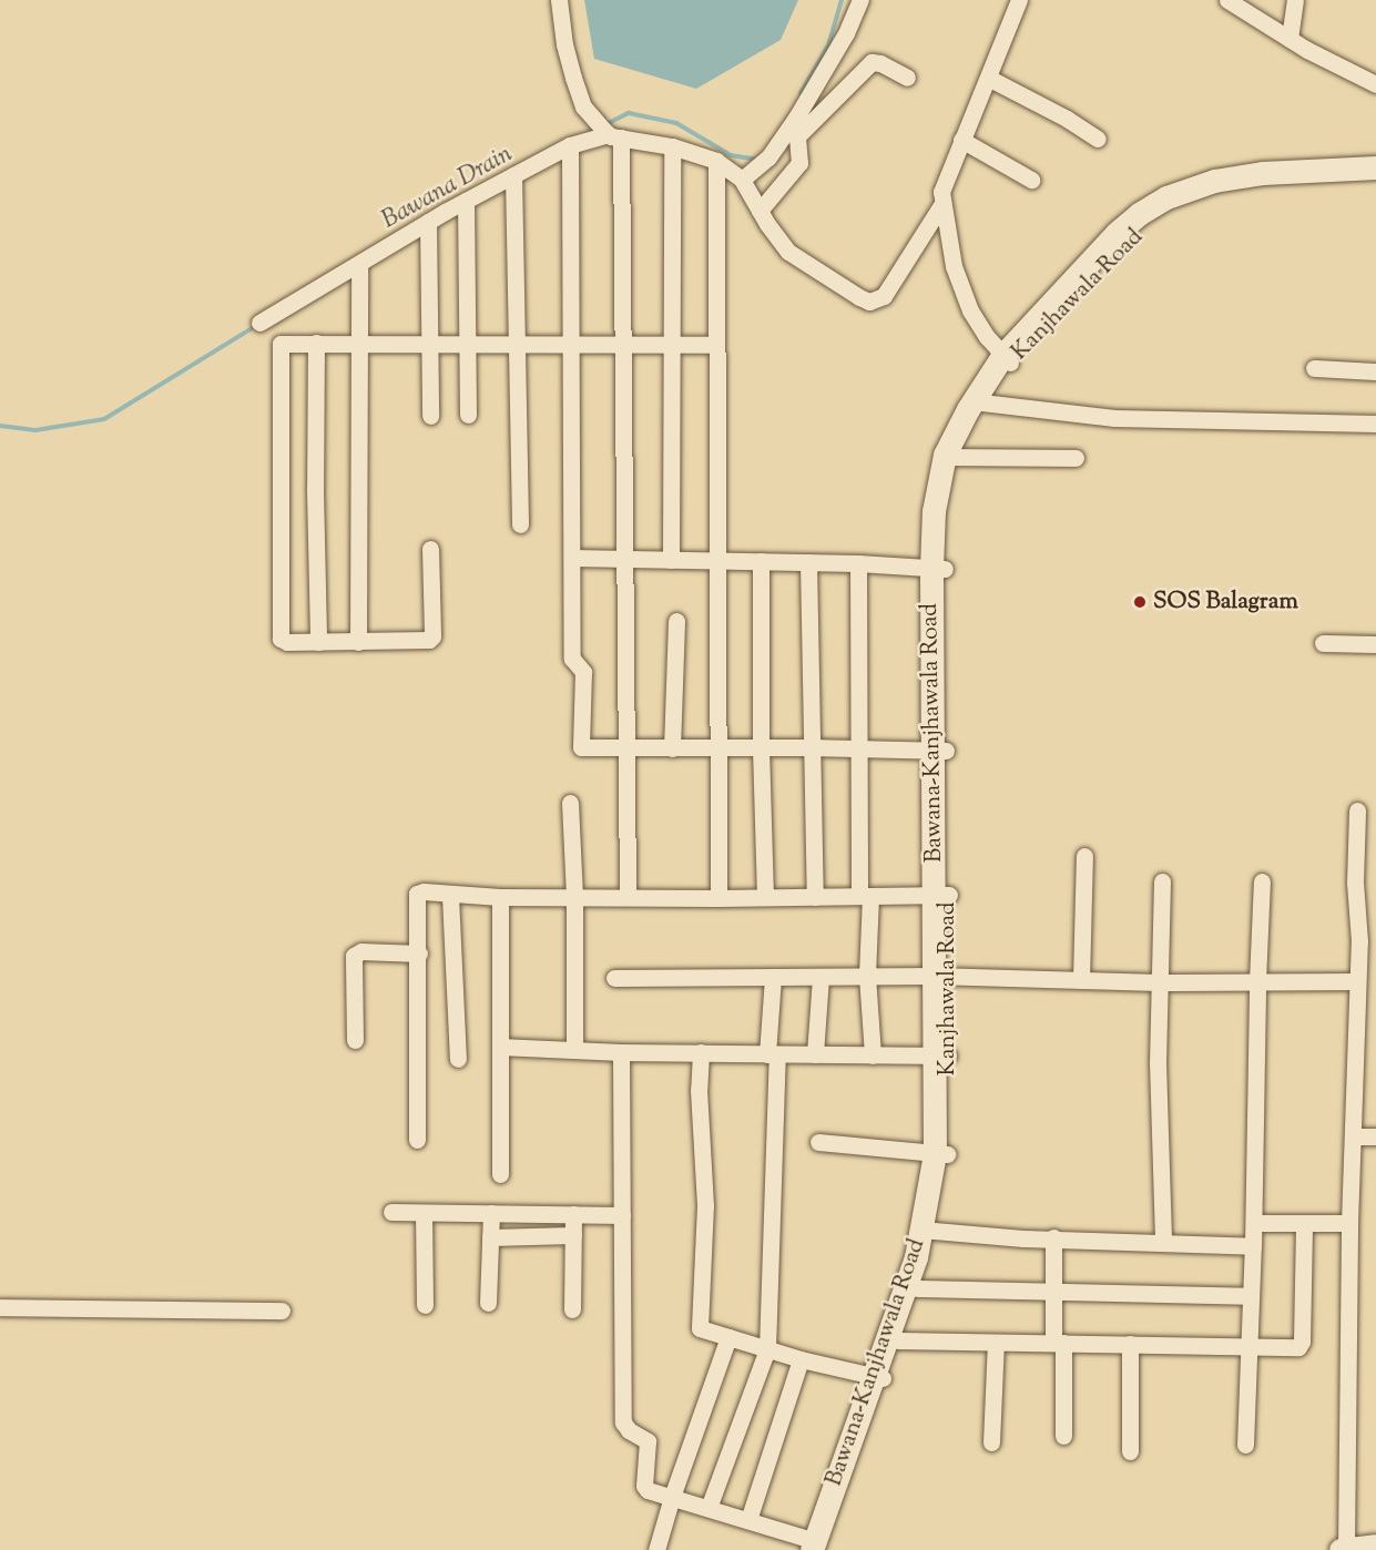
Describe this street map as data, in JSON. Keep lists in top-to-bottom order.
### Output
{
  "streets": {
    "main road": ["Bawana-Kanjhawala Road"]
  },
  "water": ["Bawana Drain"],
  "places": ["SOS Balagram"]
}
